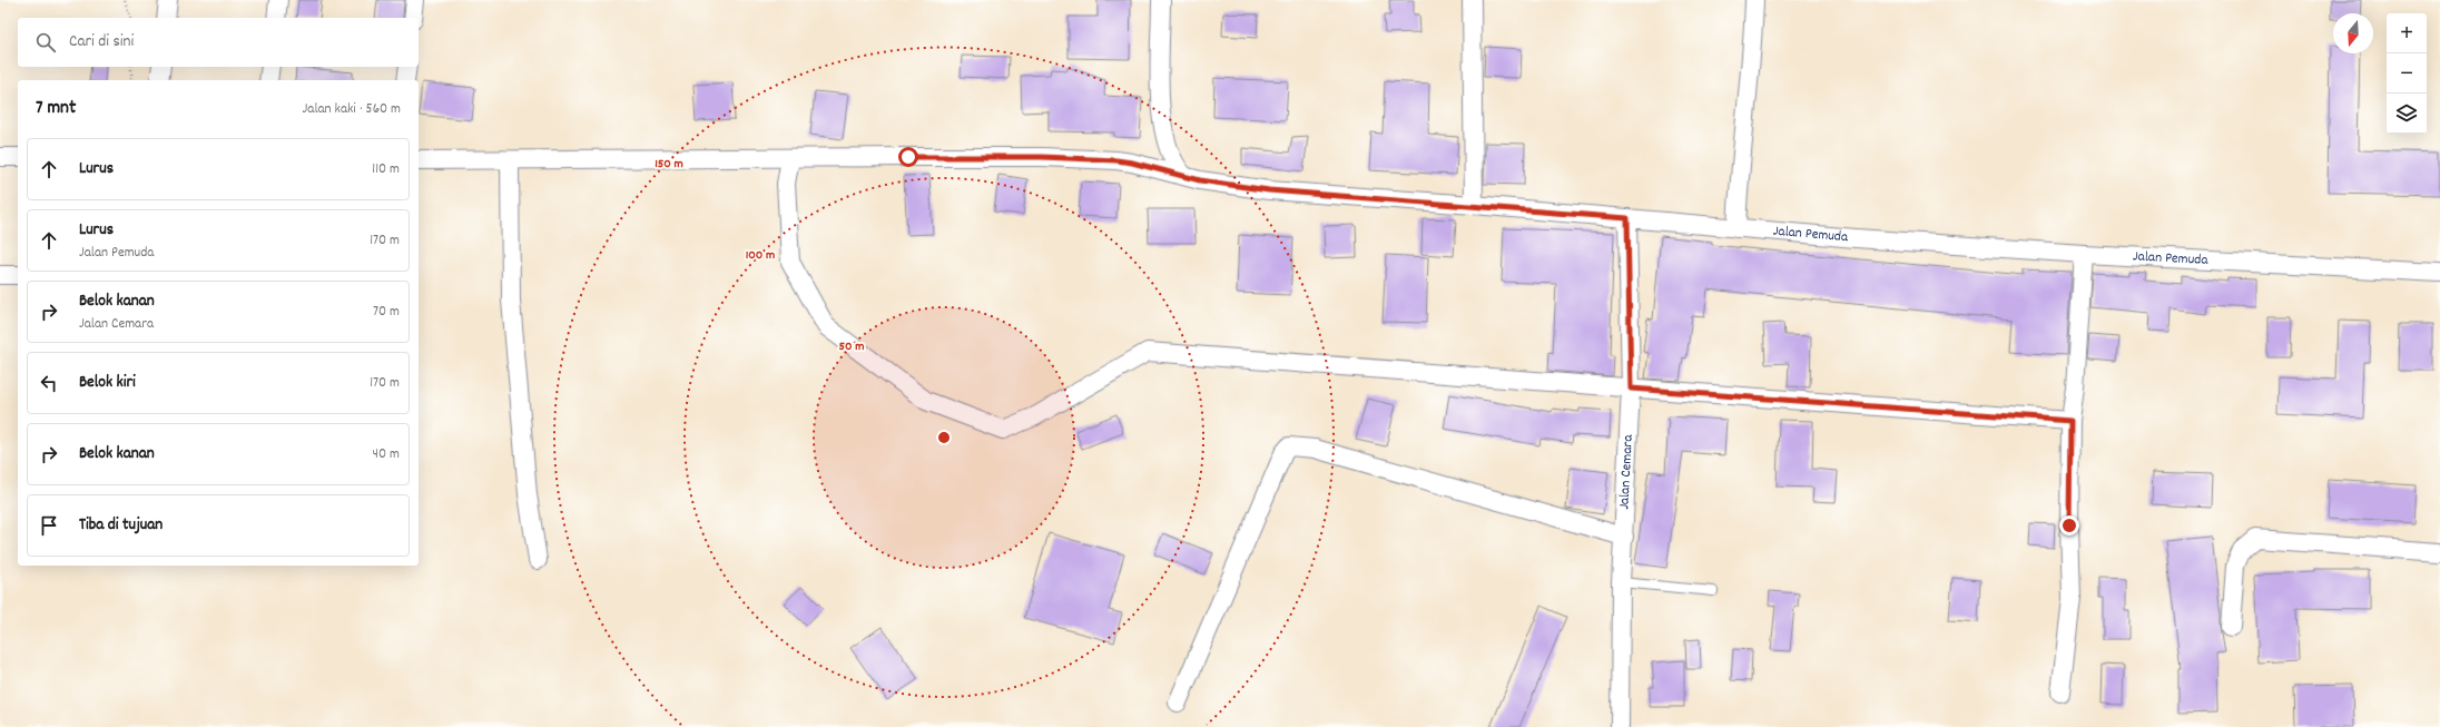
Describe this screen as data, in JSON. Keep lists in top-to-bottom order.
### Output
{
  "streets": {
    "street": ["Jalan Pemuda", "Jalan Cemara"]
  },
  "crossings": [
    ["Jalan Pemuda", "Jalan Cemara"]
  ],
  "north": "bottom",
  "page": {
    "map_buttons": ["+", "−"],
    "search": "Cari di sini",
    "heading": ["7 mnt", "Jalan kaki · 560 m"],
    "list": [
      ["Lurus", "110 m"],
      ["Lurus", "Jalan Pemuda", "170 m"],
      ["Belok kanan", "Jalan Cemara", "70 m"],
      ["Belok kiri", "170 m"],
      ["Belok kanan", "40 m"],
      "Tiba di tujuan"
    ]
  },
  "rings": ["150 m", "100 m", "50 m"]
}
